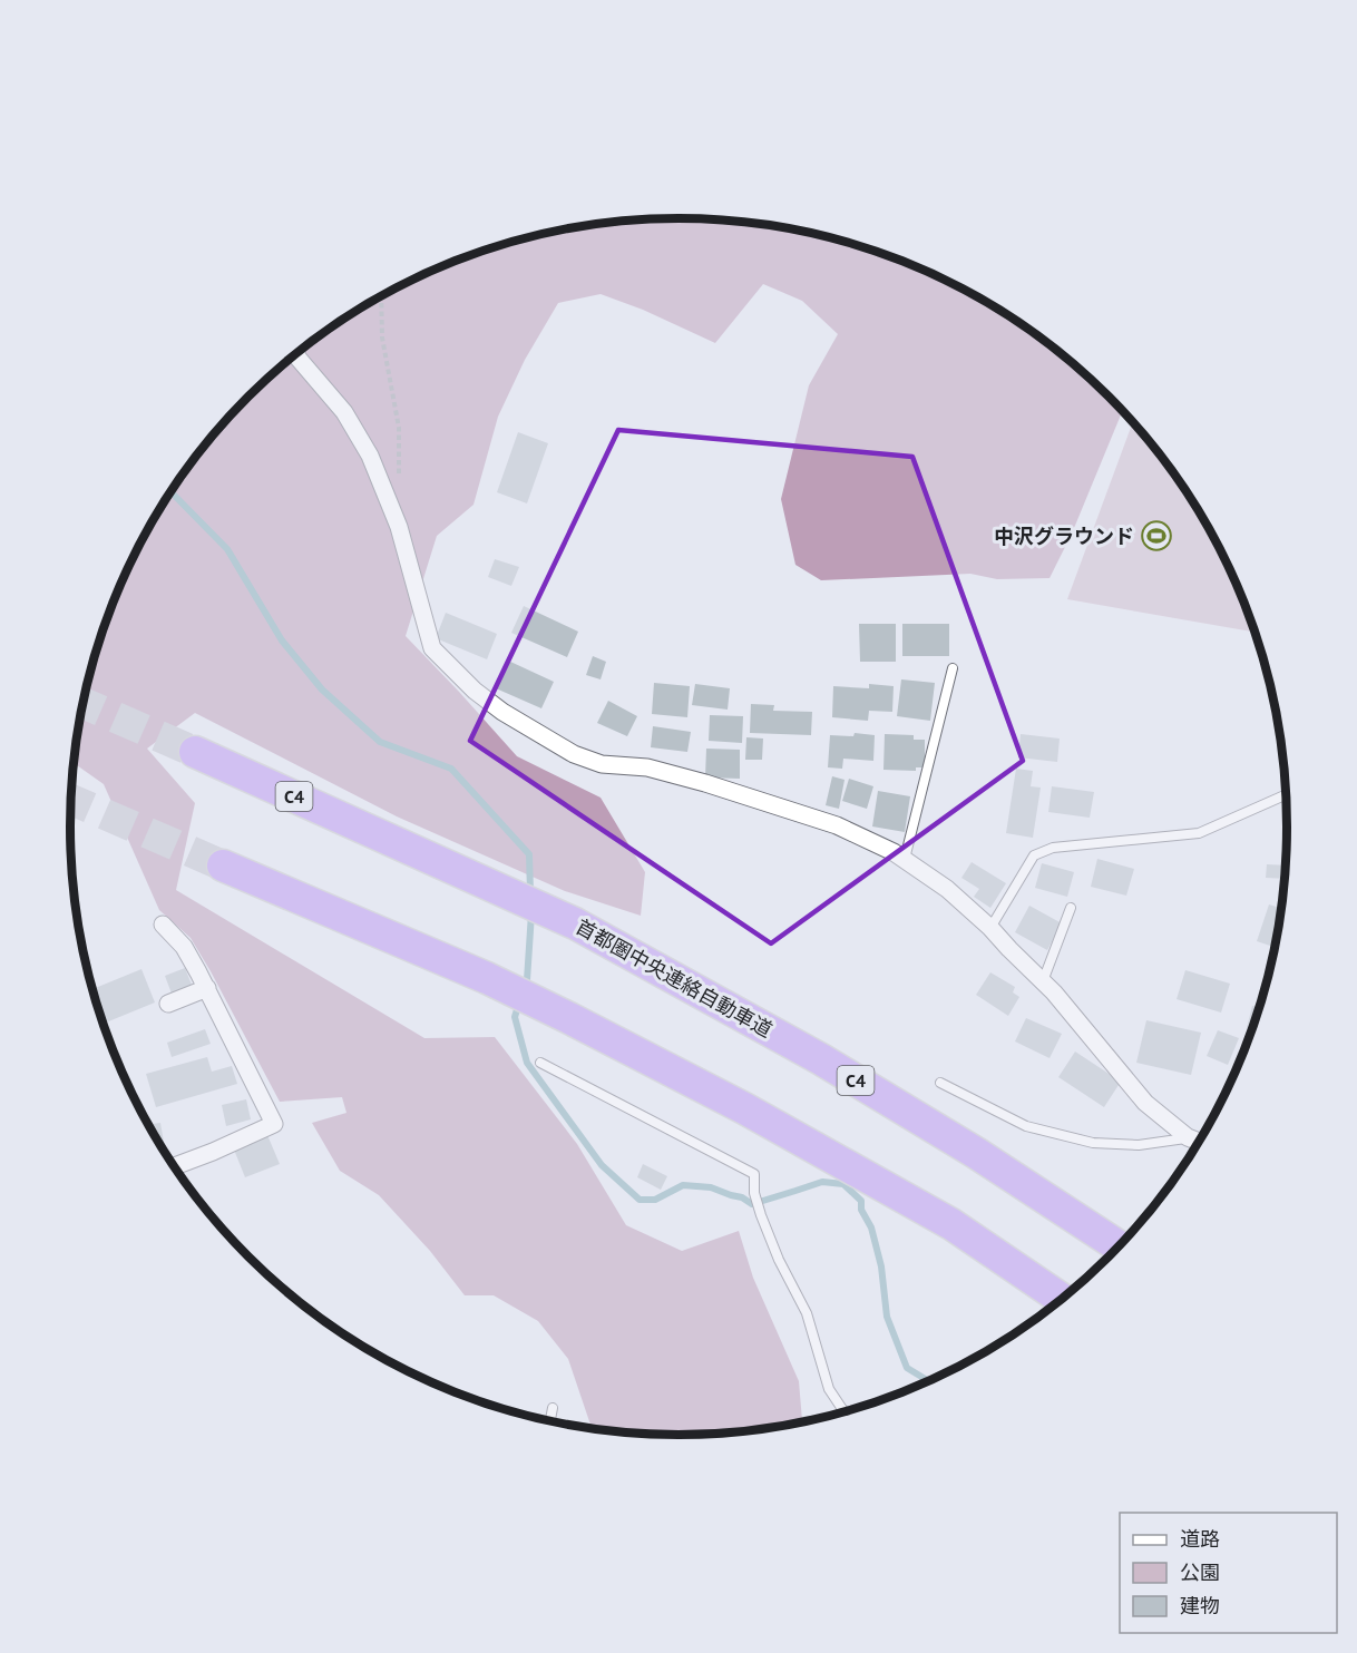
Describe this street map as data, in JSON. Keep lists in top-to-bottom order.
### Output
{
  "streets": {
    "highway": ["C4", "首都圏中央連絡自動車道"]
  },
  "places": {
    "sports": ["中沢グラウンド"]
  },
  "legend": ["道路", "公園", "建物"]
}
